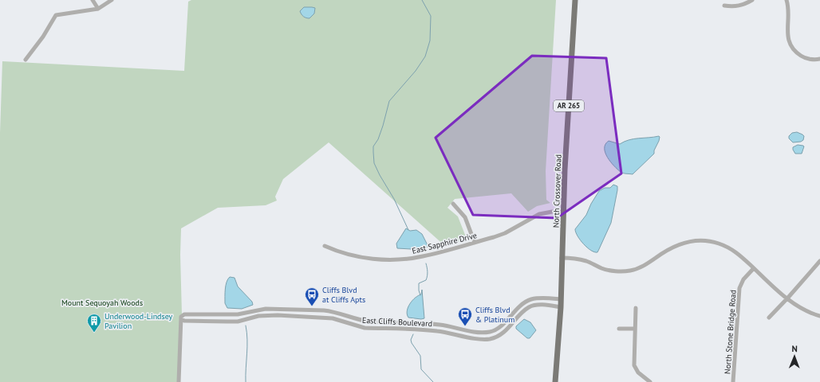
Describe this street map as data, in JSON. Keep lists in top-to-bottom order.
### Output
{
  "streets": {
    "main road": ["AR 265", "North Crossover Road"],
    "street": ["East Sapphire Drive", "East Cliffs Boulevard", "North Stone Bridge Road"]
  },
  "crossings": [
    ["North Crossover Road", "East Sapphire Drive"],
    ["North Crossover Road", "East Cliffs Boulevard"]
  ],
  "parks": ["Mount Sequoyah Woods"],
  "places": {
    "bus stop": ["Cliffs Blvd at Cliffs Apts", "Cliffs Blvd & Platinum"],
    "building": ["Underwood-Lindsey Pavilion"]
  },
  "north": "top"
}
